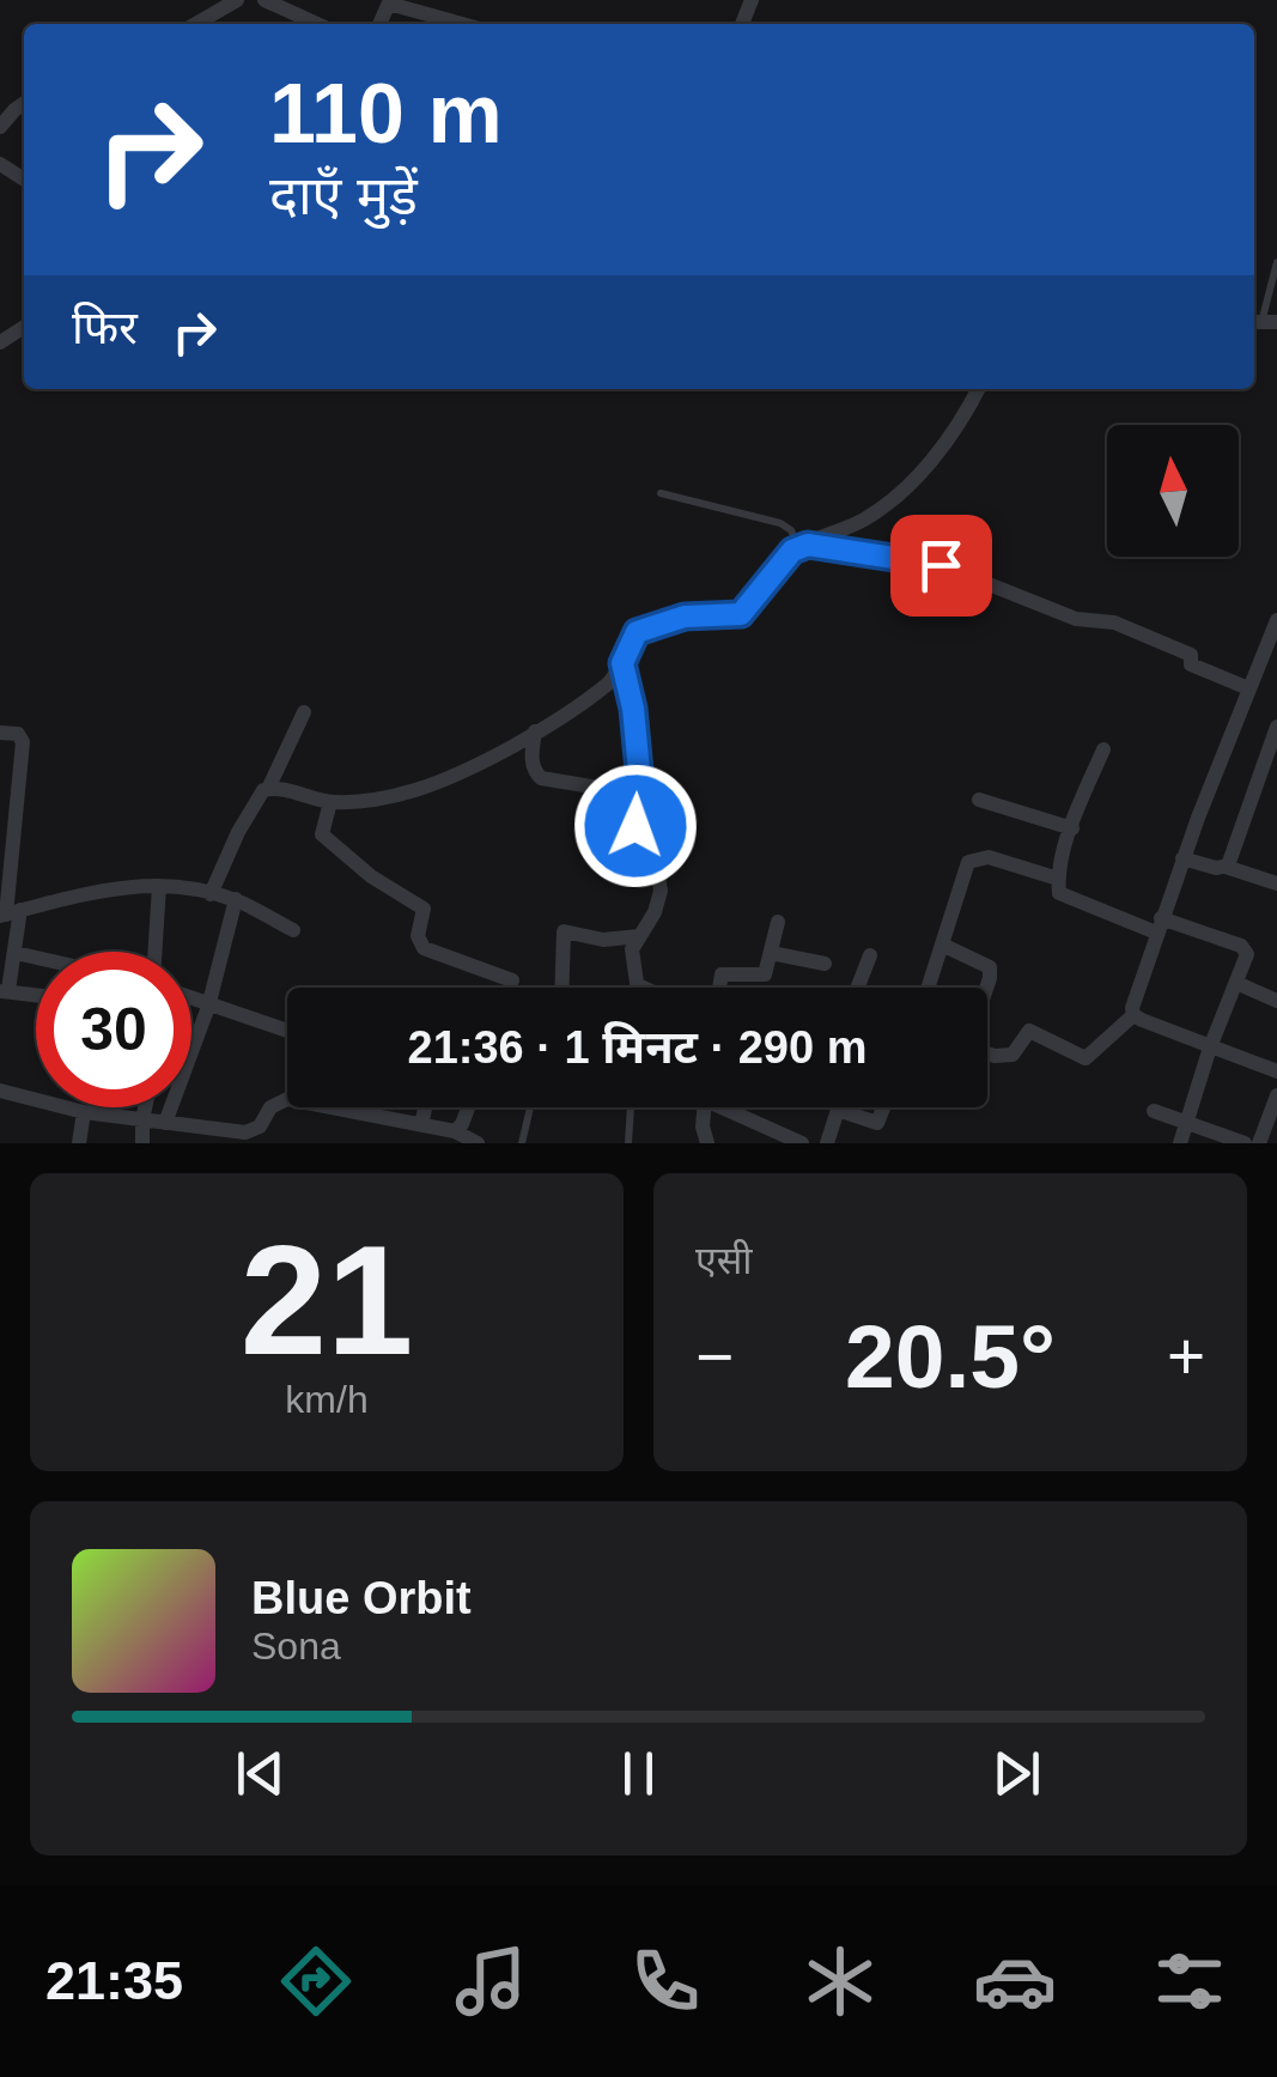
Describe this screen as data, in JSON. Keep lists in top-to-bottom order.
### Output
{
  "north": "top",
  "page": {
    "turn": ["110 m", "दाएँ मुड़ें"],
    "then": "फिर",
    "limit": "30",
    "trip": "21:36 · 1 मिनट · 290 m",
    "tile": [
      ["21", "km/h"],
      "एसी"
    ],
    "heat": ["−", "20.5°", "+"],
    "song": ["Blue Orbit", "Sona"],
    "tabs": "21:35"
  }
}
